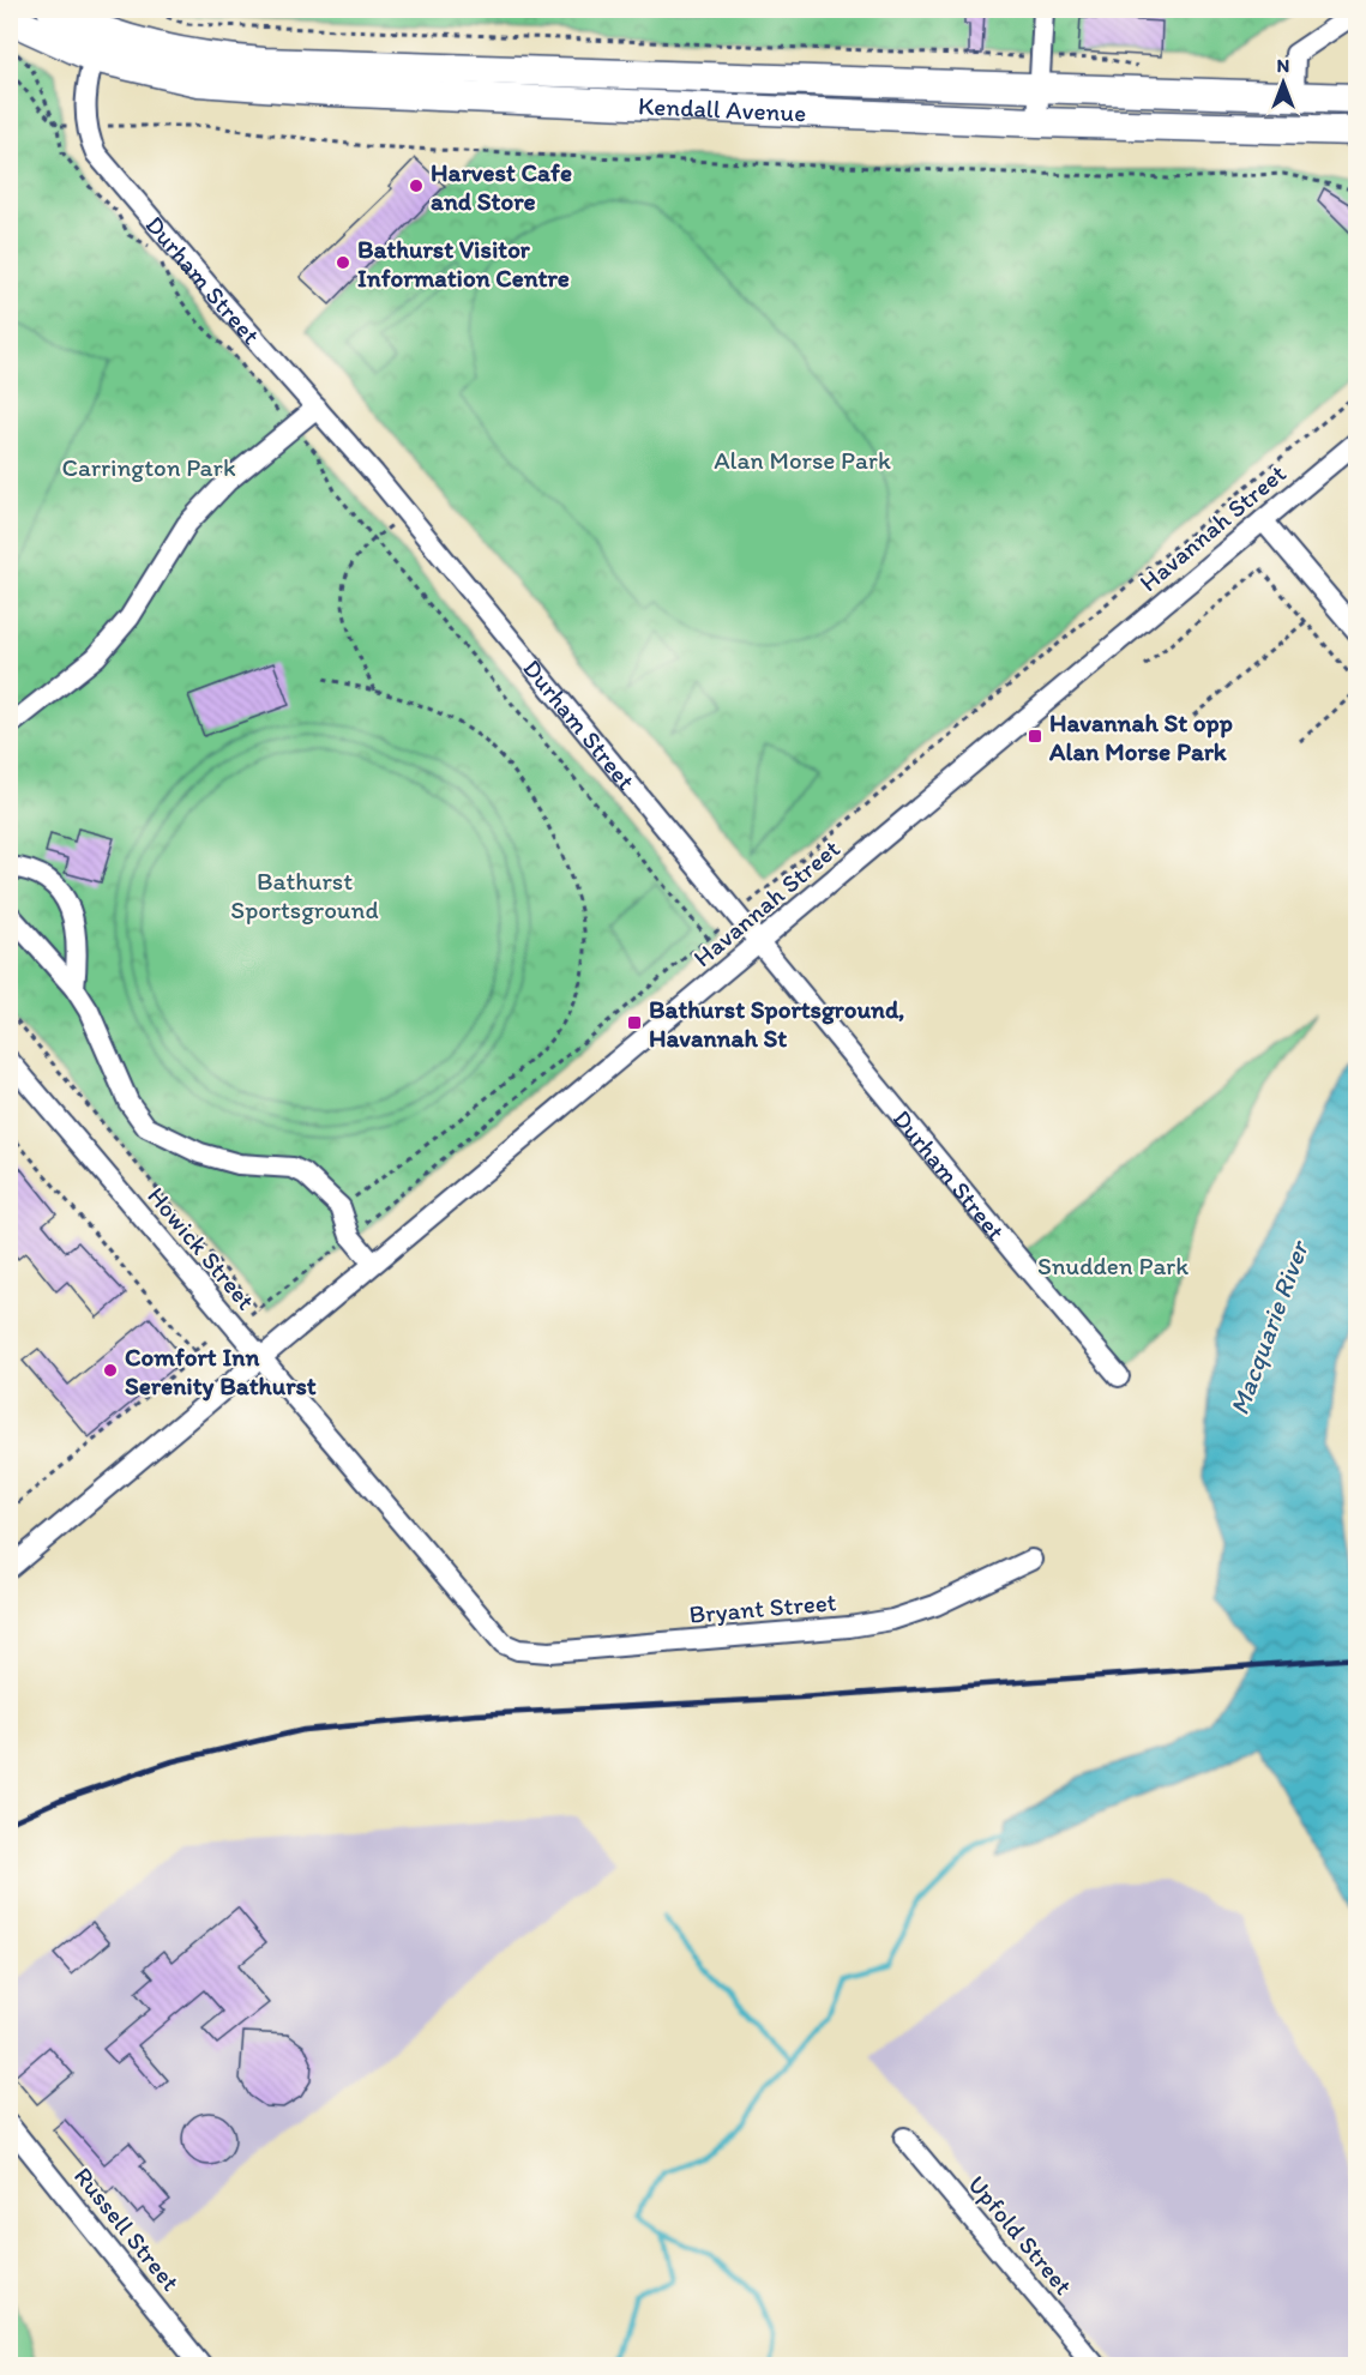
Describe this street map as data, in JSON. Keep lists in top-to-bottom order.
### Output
{
  "streets": {
    "highway": ["Kendall Avenue"],
    "street": [
      "Durham Street",
      "Havannah Street",
      "Howick Street",
      "Bryant Street",
      "Russell Street",
      "Upfold Street"
    ]
  },
  "crossings": [
    ["Kendall Avenue", "Durham Street"],
    ["Durham Street", "Havannah Street"],
    ["Havannah Street", "Howick Street"],
    ["Howick Street", "Bryant Street"]
  ],
  "water": ["Macquarie River"],
  "parks": [
    "Alan Morse Park",
    "Carrington Park",
    "Bathurst Sportsground",
    "Snudden Park"
  ],
  "places": {
    "other": ["Harvest Cafe and Store", "Bathurst Visitor Information Centre", "Comfort Inn Serenity Bathurst"],
    "transit": ["Havannah St opp Alan Morse Park", "Bathurst Sportsground, Havannah St"]
  },
  "north": "top"
}
